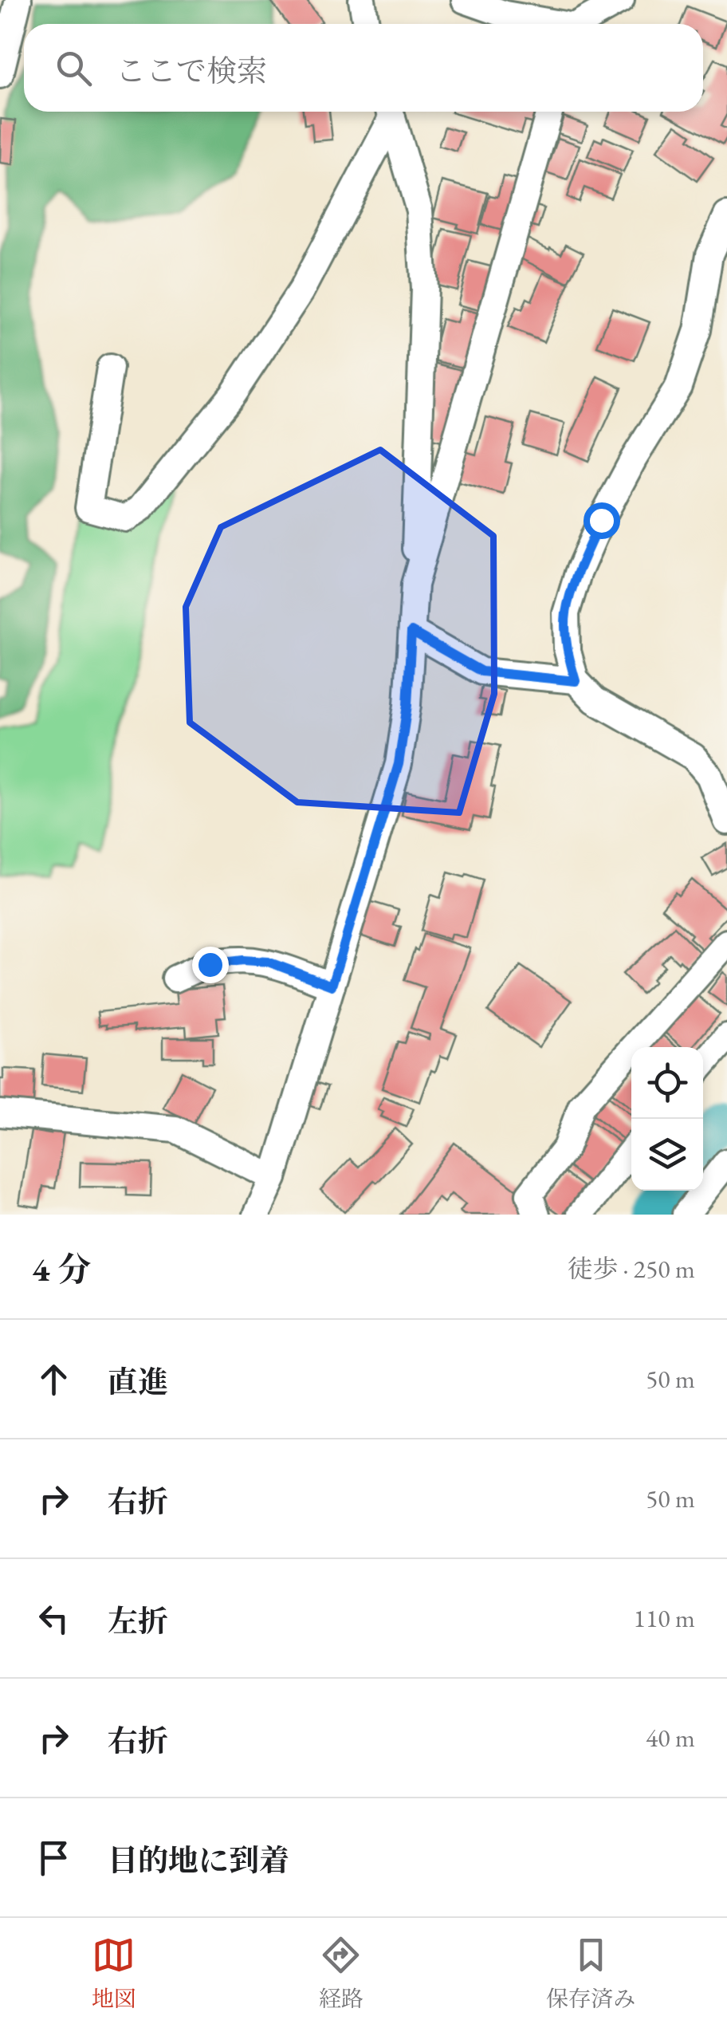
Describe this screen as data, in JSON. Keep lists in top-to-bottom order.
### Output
{
  "page": {
    "search": "ここで検索",
    "heading": ["4 分", "徒歩 · 250 m"],
    "list": [
      ["直進", "50 m"],
      ["右折", "50 m"],
      ["左折", "110 m"],
      ["右折", "40 m"],
      "目的地に到着"
    ],
    "nav": ["地図", "経路", "保存済み"]
  }
}
